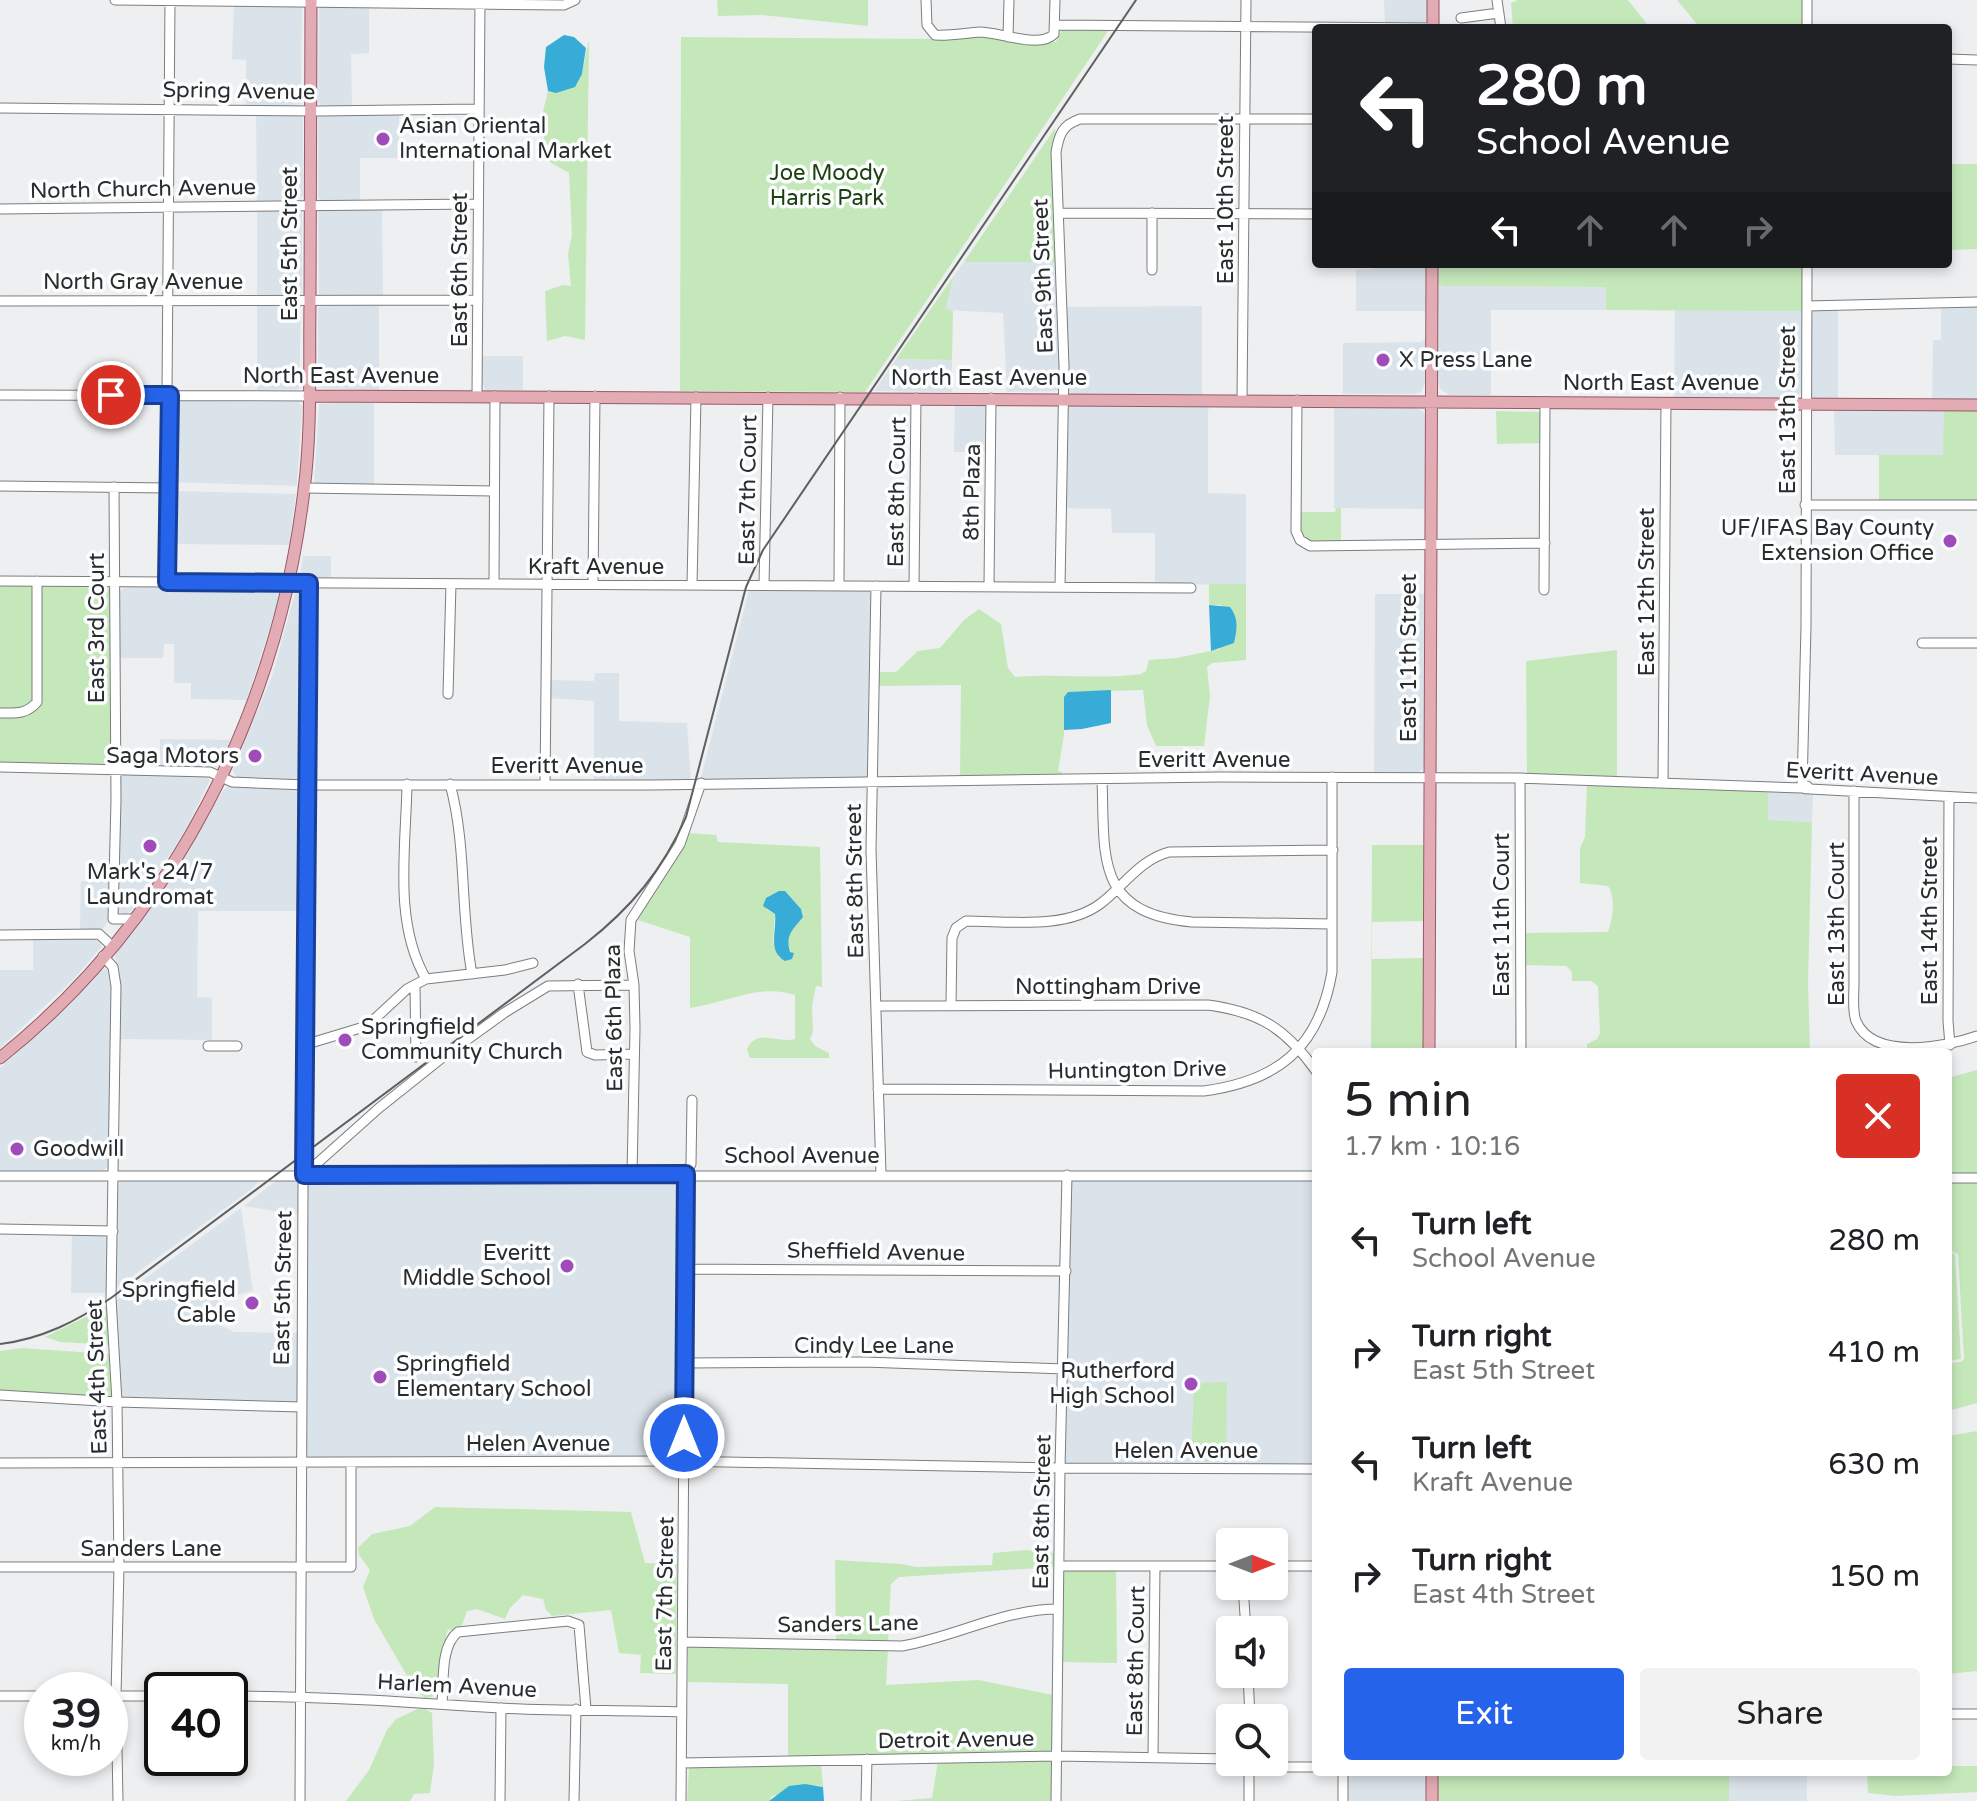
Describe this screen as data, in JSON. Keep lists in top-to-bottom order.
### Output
{
  "streets": {
    "main road": ["East 5th Street", "North East Avenue", "East 11th Street"],
    "street": [
      "Spring Avenue",
      "North Church Avenue",
      "East 10th Street",
      "East 6th Street",
      "East 9th Street",
      "North Gray Avenue",
      "East 13th Street",
      "East 7th Court",
      "East 8th Court",
      "8th Plaza",
      "Kraft Avenue",
      "East 12th Street",
      "East 3rd Court",
      "Everitt Avenue",
      "East 8th Street",
      "East 11th Court",
      "East 14th Street",
      "East 13th Court",
      "Nottingham Drive",
      "East 6th Plaza",
      "Huntington Drive",
      "School Avenue",
      "Sheffield Avenue",
      "Cindy Lee Lane",
      "East 4th Street",
      "Helen Avenue",
      "Sanders Lane",
      "East 7th Street",
      "Harlem Avenue",
      "Detroit Avenue"
    ]
  },
  "crossings": [
    ["Spring Avenue", "East 5th Street"],
    ["Spring Avenue", "East 6th Street"],
    ["North Church Avenue", "East 5th Street"],
    ["North Church Avenue", "East 6th Street"],
    ["East 10th Street", "East 9th Street"],
    ["East 10th Street", "North East Avenue"],
    ["East 5th Street", "North Gray Avenue"],
    ["East 5th Street", "North East Avenue"],
    ["East 5th Street", "Kraft Avenue"],
    ["East 5th Street", "Everitt Avenue"],
    ["East 5th Street", "School Avenue"],
    ["East 5th Street", "East 4th Street"],
    ["East 5th Street", "Helen Avenue"],
    ["East 5th Street", "Sanders Lane"],
    ["East 5th Street", "Harlem Avenue"],
    ["East 6th Street", "North Gray Avenue"],
    ["East 6th Street", "North East Avenue"],
    ["East 9th Street", "North East Avenue"],
    ["East 9th Street", "Kraft Avenue"],
    ["North East Avenue", "East 13th Street"],
    ["North East Avenue", "East 7th Court"],
    ["North East Avenue", "East 8th Court"],
    ["North East Avenue", "8th Plaza"],
    ["North East Avenue", "East 12th Street"],
    ["North East Avenue", "East 11th Street"],
    ["East 13th Street", "Everitt Avenue"],
    ["East 7th Court", "Kraft Avenue"],
    ["East 8th Court", "Kraft Avenue"],
    ["East 8th Court", "Detroit Avenue"],
    ["8th Plaza", "Kraft Avenue"],
    ["Kraft Avenue", "East 3rd Court"],
    ["Kraft Avenue", "East 8th Street"],
    ["East 12th Street", "Everitt Avenue"],
    ["East 3rd Court", "Everitt Avenue"],
    ["East 11th Street", "Everitt Avenue"],
    ["Everitt Avenue", "East 8th Street"],
    ["Everitt Avenue", "East 11th Court"],
    ["Everitt Avenue", "East 14th Street"],
    ["Everitt Avenue", "East 13th Court"],
    ["Everitt Avenue", "East 6th Plaza"],
    ["Everitt Avenue", "Huntington Drive"],
    ["East 8th Street", "Nottingham Drive"],
    ["East 8th Street", "Huntington Drive"],
    ["East 8th Street", "School Avenue"],
    ["East 8th Street", "Sheffield Avenue"],
    ["East 8th Street", "Cindy Lee Lane"],
    ["East 8th Street", "Helen Avenue"],
    ["East 8th Street", "Sanders Lane"],
    ["East 8th Street", "Detroit Avenue"],
    ["East 14th Street", "East 13th Court"],
    ["Nottingham Drive", "Huntington Drive"],
    ["East 6th Plaza", "School Avenue"],
    ["School Avenue", "East 4th Street"],
    ["School Avenue", "East 7th Street"],
    ["Sheffield Avenue", "East 7th Street"],
    ["Cindy Lee Lane", "East 7th Street"],
    ["East 4th Street", "Helen Avenue"],
    ["East 4th Street", "Sanders Lane"],
    ["Helen Avenue", "Sanders Lane"],
    ["Helen Avenue", "East 7th Street"],
    ["Sanders Lane", "East 7th Street"],
    ["East 7th Street", "Harlem Avenue"],
    ["East 7th Street", "Detroit Avenue"]
  ],
  "parks": ["Joe Moody Harris Park"],
  "places": [
    "Asian Oriental International Market",
    "X Press Lane",
    "UF/IFAS Bay County Extension Office",
    "Saga Motors",
    "Mark's 24/7 Laundromat",
    "Springfield Community Church",
    "Goodwill",
    "Everitt Middle School",
    "Springfield Cable",
    "Springfield Elementary School",
    "Rutherford High School"
  ],
  "north": "right",
  "page": {
    "turn": ["280 m", "School Avenue"],
    "heading": ["5 min", "1.7 km · 10:16"],
    "list": [
      {
        "name": "Turn left",
        "note": "School Avenue",
        "value": "280 m"
      },
      {
        "name": "Turn right",
        "note": "East 5th Street",
        "value": "410 m"
      },
      {
        "name": "Turn left",
        "note": "Kraft Avenue",
        "value": "630 m"
      },
      {
        "name": "Turn right",
        "note": "East 4th Street",
        "value": "150 m"
      }
    ],
    "buttons": ["Exit", "Share"],
    "speed": "39 km/h",
    "limit": "40"
  }
}
